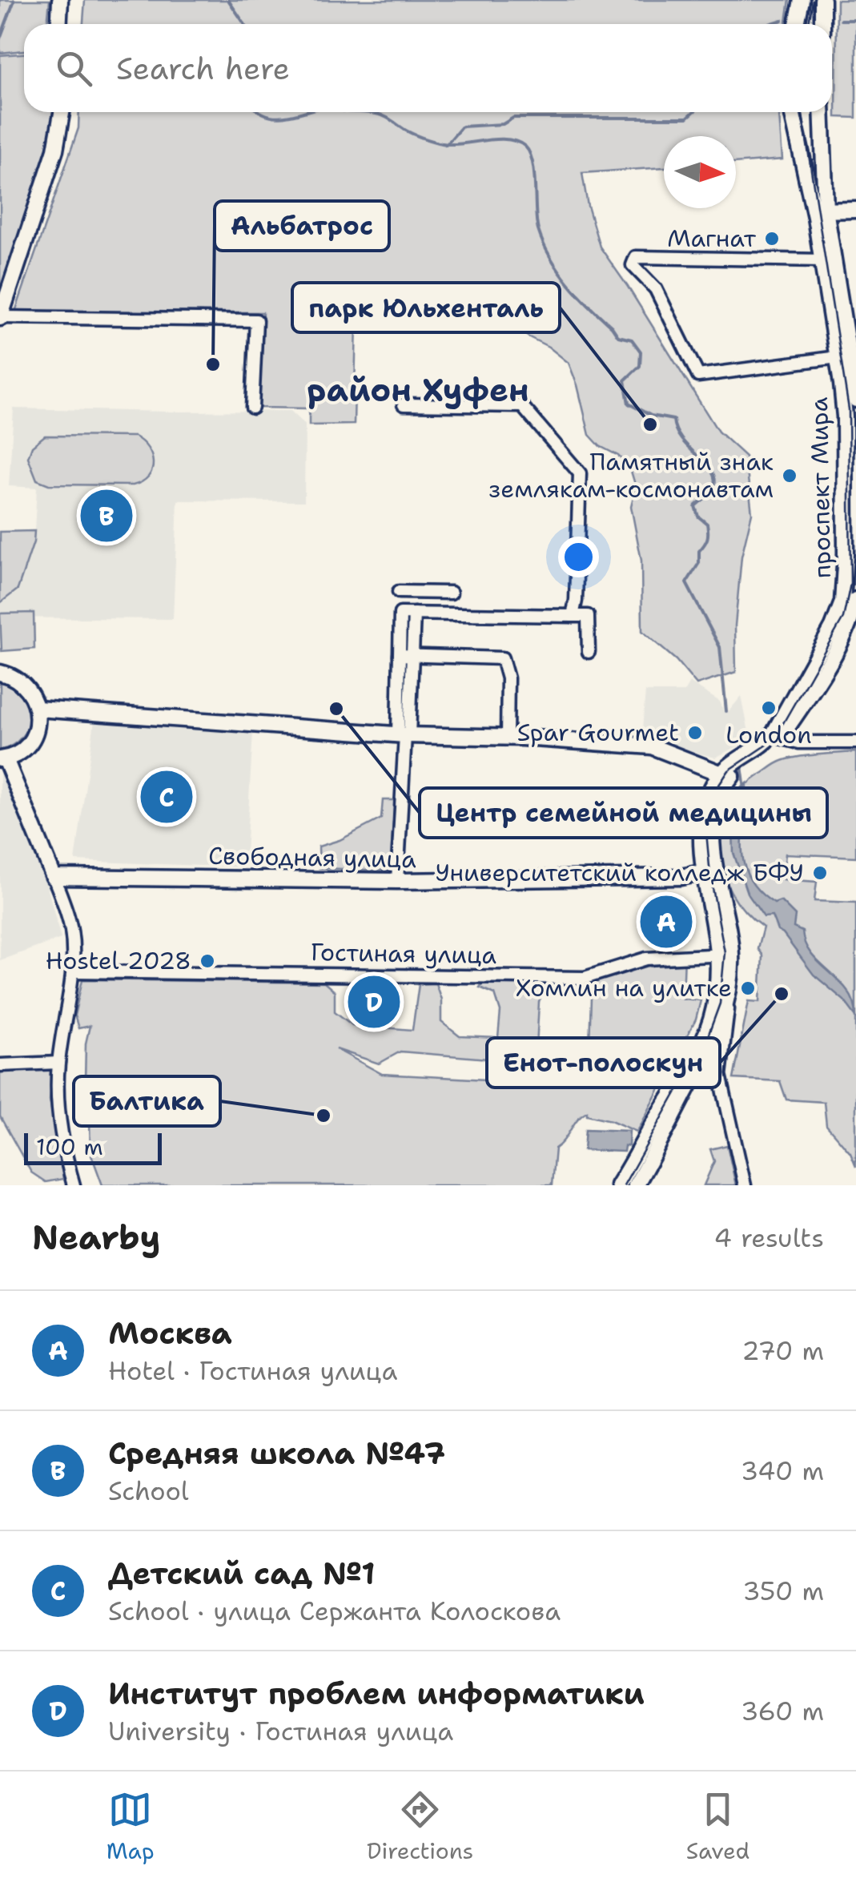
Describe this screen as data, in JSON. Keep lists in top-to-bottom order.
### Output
{
  "streets": {
    "main road": ["проспект Мира", "Свободная улица"],
    "street": ["Гостиная улица"]
  },
  "districts": ["район Хуфен"],
  "places": [
    "Магнат",
    "Альбатрос",
    "парк Юльхенталь",
    "Памятный знак землякам-космонавтам",
    "London",
    "Центр семейной медицины",
    "Spar Gourmet",
    "Университетский колледж БФУ",
    "Hostel 2028",
    "Хомлин на улитке",
    "Енот-полоскун",
    "Балтика"
  ],
  "scale_bar": "100 m",
  "north": "right",
  "page": {
    "search": "Search here",
    "pins": [
      "B",
      "C",
      "A",
      "D"
    ],
    "scale": "100 m",
    "heading": ["Nearby", "4 results"],
    "list": [
      {
        "mark": "A",
        "name": "Москва",
        "note": "Hotel · Гостиная улица",
        "value": "270 m"
      },
      {
        "mark": "B",
        "name": "Средняя школа №47",
        "note": "School",
        "value": "340 m"
      },
      {
        "mark": "C",
        "name": "Детский сад №1",
        "note": "School · улица Сержанта Колоскова",
        "value": "350 m"
      },
      {
        "mark": "D",
        "name": "Институт проблем информатики",
        "note": "University · Гостиная улица",
        "value": "360 m"
      }
    ],
    "nav": ["Map", "Directions", "Saved"]
  }
}
